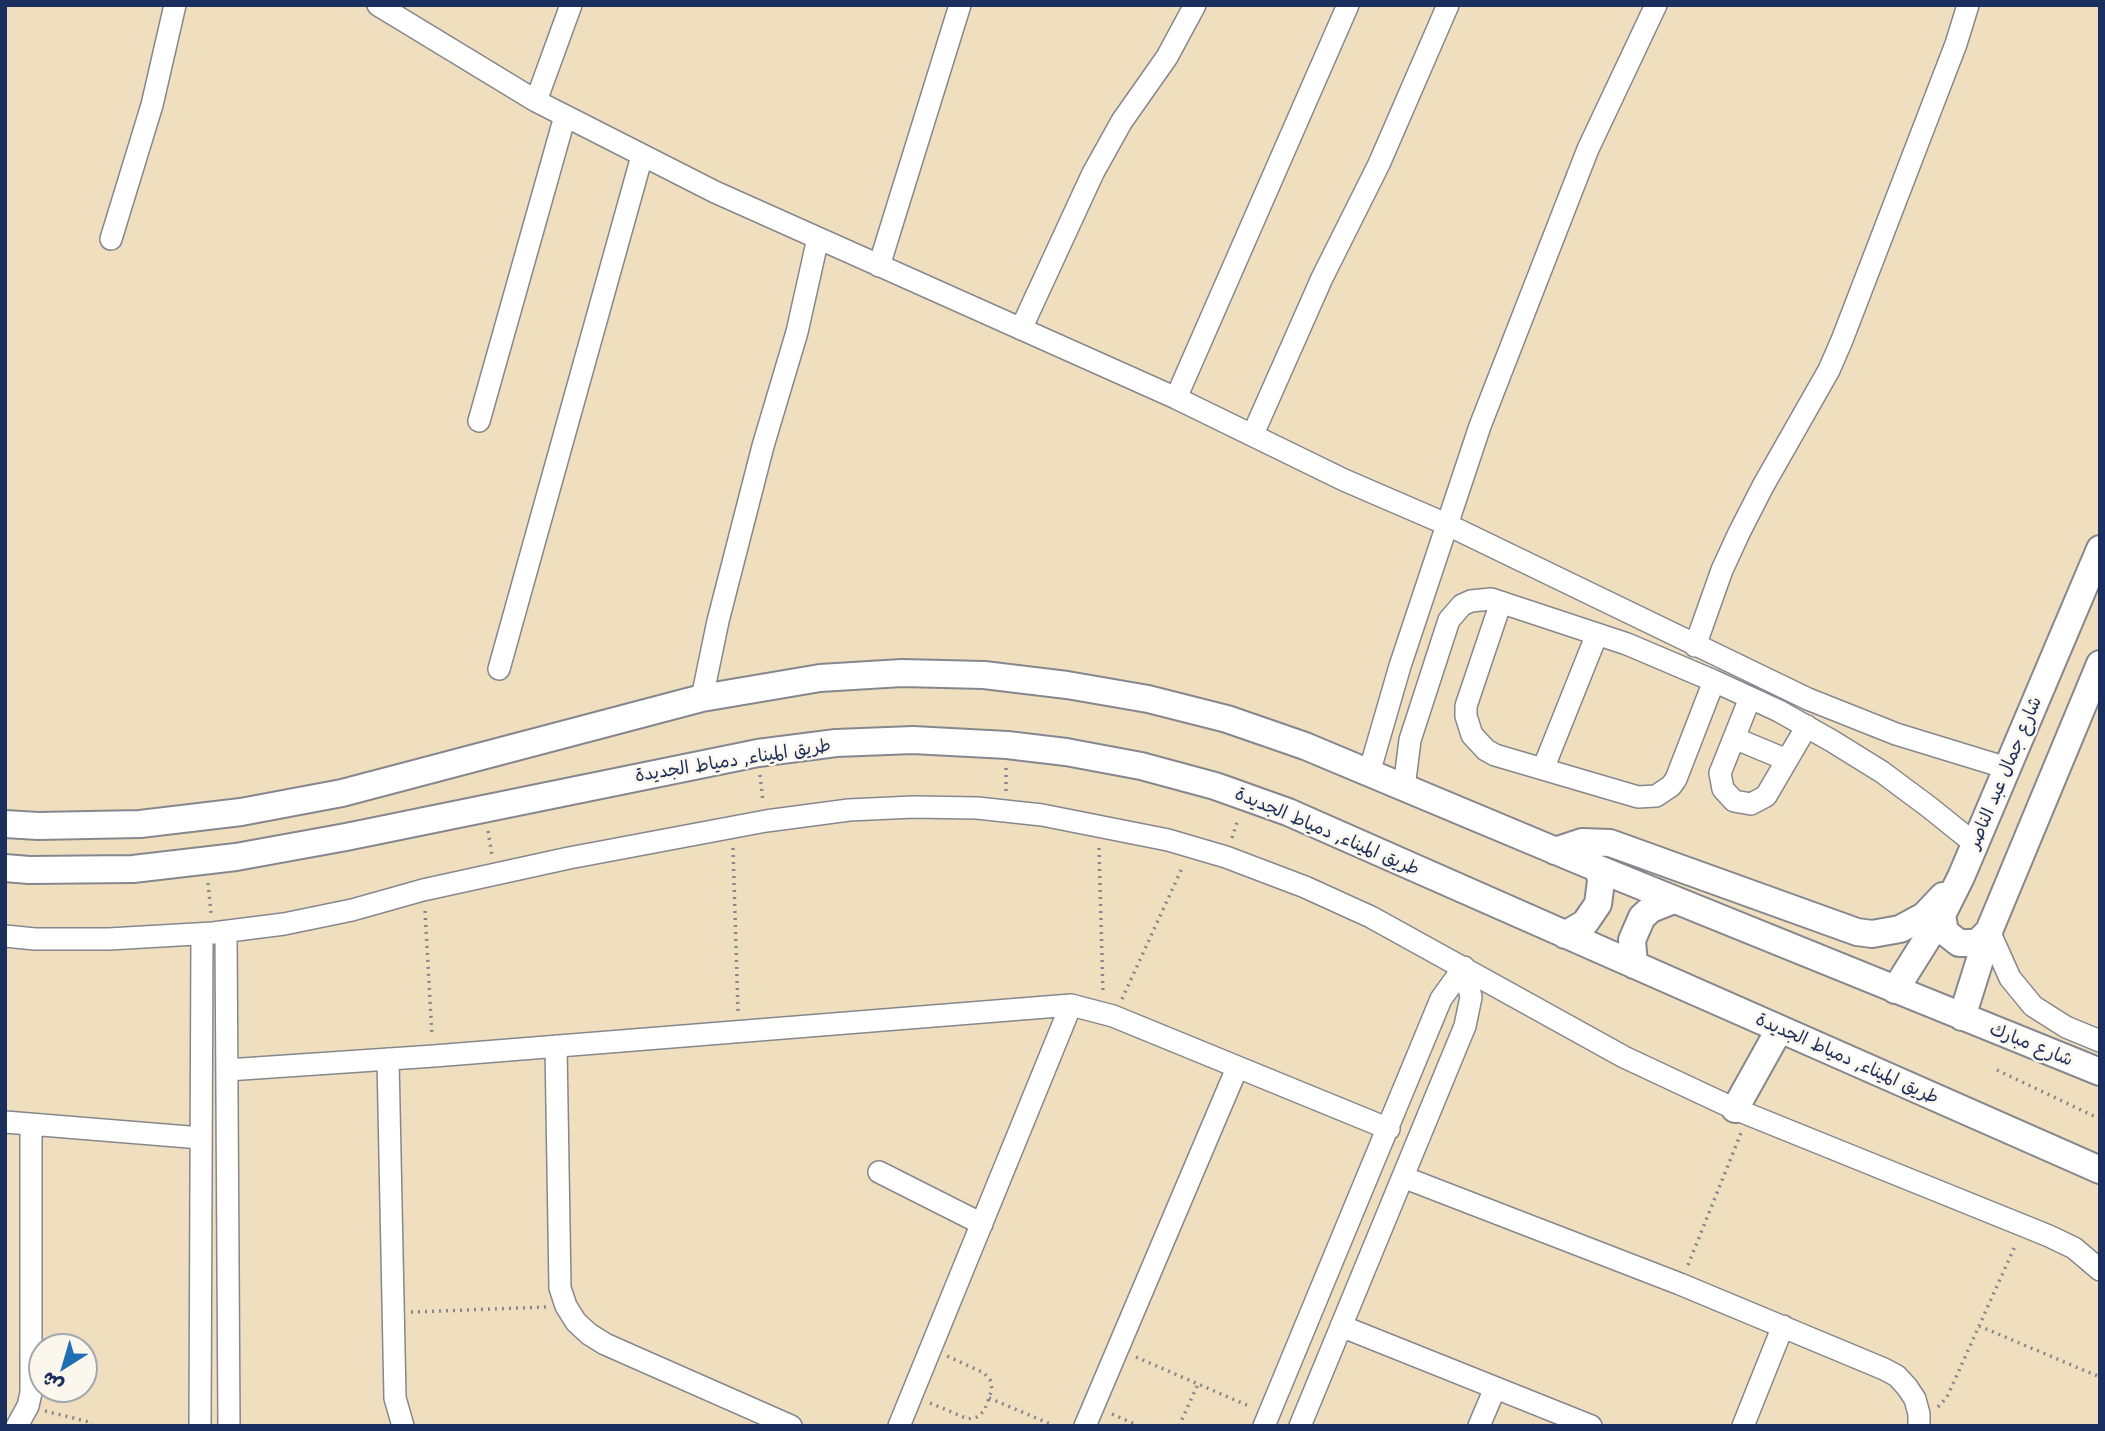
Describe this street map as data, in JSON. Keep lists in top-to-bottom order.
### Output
{
  "streets": {
    "main road": ["طريق الميناء, دمياط الجديدة", "شارع جمال عبد الناصر", "شارع مبارك"]
  },
  "north": "bottom left"
}
